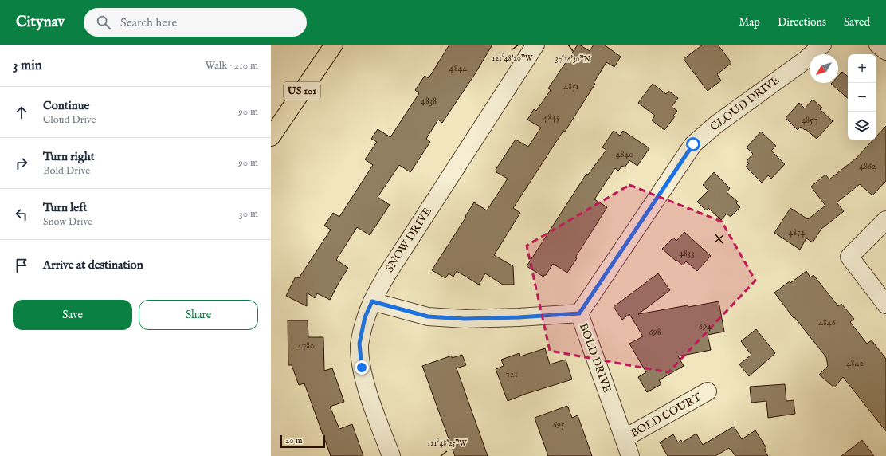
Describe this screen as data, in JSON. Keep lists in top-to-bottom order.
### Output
{
  "streets": {
    "highway": ["US 101"],
    "street": [
      "CLOUD DRIVE",
      "SNOW DRIVE",
      "BOLD DRIVE",
      "BOLD COURT"
    ]
  },
  "crossings": [
    ["CLOUD DRIVE", "BOLD DRIVE"],
    ["SNOW DRIVE", "BOLD DRIVE"],
    ["BOLD DRIVE", "BOLD COURT"]
  ],
  "house_numbers": [
    "4844",
    "4851",
    "4838",
    "4845",
    "4857",
    "4840",
    "4862",
    "4854",
    "4833",
    "4846",
    "694",
    "698",
    "4780",
    "4842",
    "721",
    "695"
  ],
  "scale_bar": "20 m",
  "north": "bottom left",
  "page": {
    "header": "Citynav",
    "search": "Search here",
    "nav": ["Map", "Directions", "Saved"],
    "heading": ["3 min", "Walk · 210 m"],
    "map_buttons": ["+", "−"],
    "list": [
      ["Continue", "Cloud Drive", "90 m"],
      ["Turn right", "Bold Drive", "90 m"],
      ["Turn left", "Snow Drive", "30 m"],
      "Arrive at destination"
    ],
    "buttons": ["Save", "Share"],
    "scale": "20 m"
  },
  "coordinates": ["121°48'20\"W", "37°16'30\"N", "121°48'25\"W"]
}
